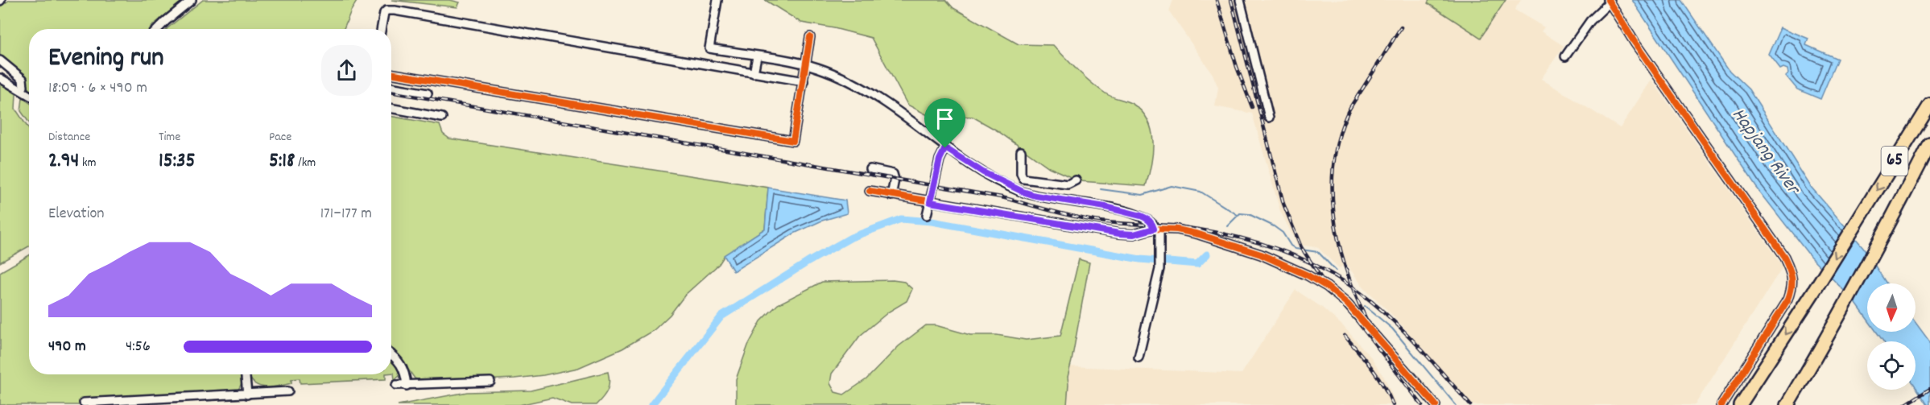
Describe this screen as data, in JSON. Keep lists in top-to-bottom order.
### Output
{
  "streets": {
    "main road": ["65"]
  },
  "water": ["Hapjang River"],
  "north": "bottom",
  "page": {
    "heading": ["Evening run", "18:09 · 6 × 490 m"],
    "stats": [
      ["Distance", "2.94 km"],
      ["Time", "15:35"],
      ["Pace", "5:18 /km"]
    ],
    "chart": ["Elevation", "171–177 m"],
    "list": [
      {
        "name": "490 m",
        "note": "4:56"
      }
    ]
  }
}
